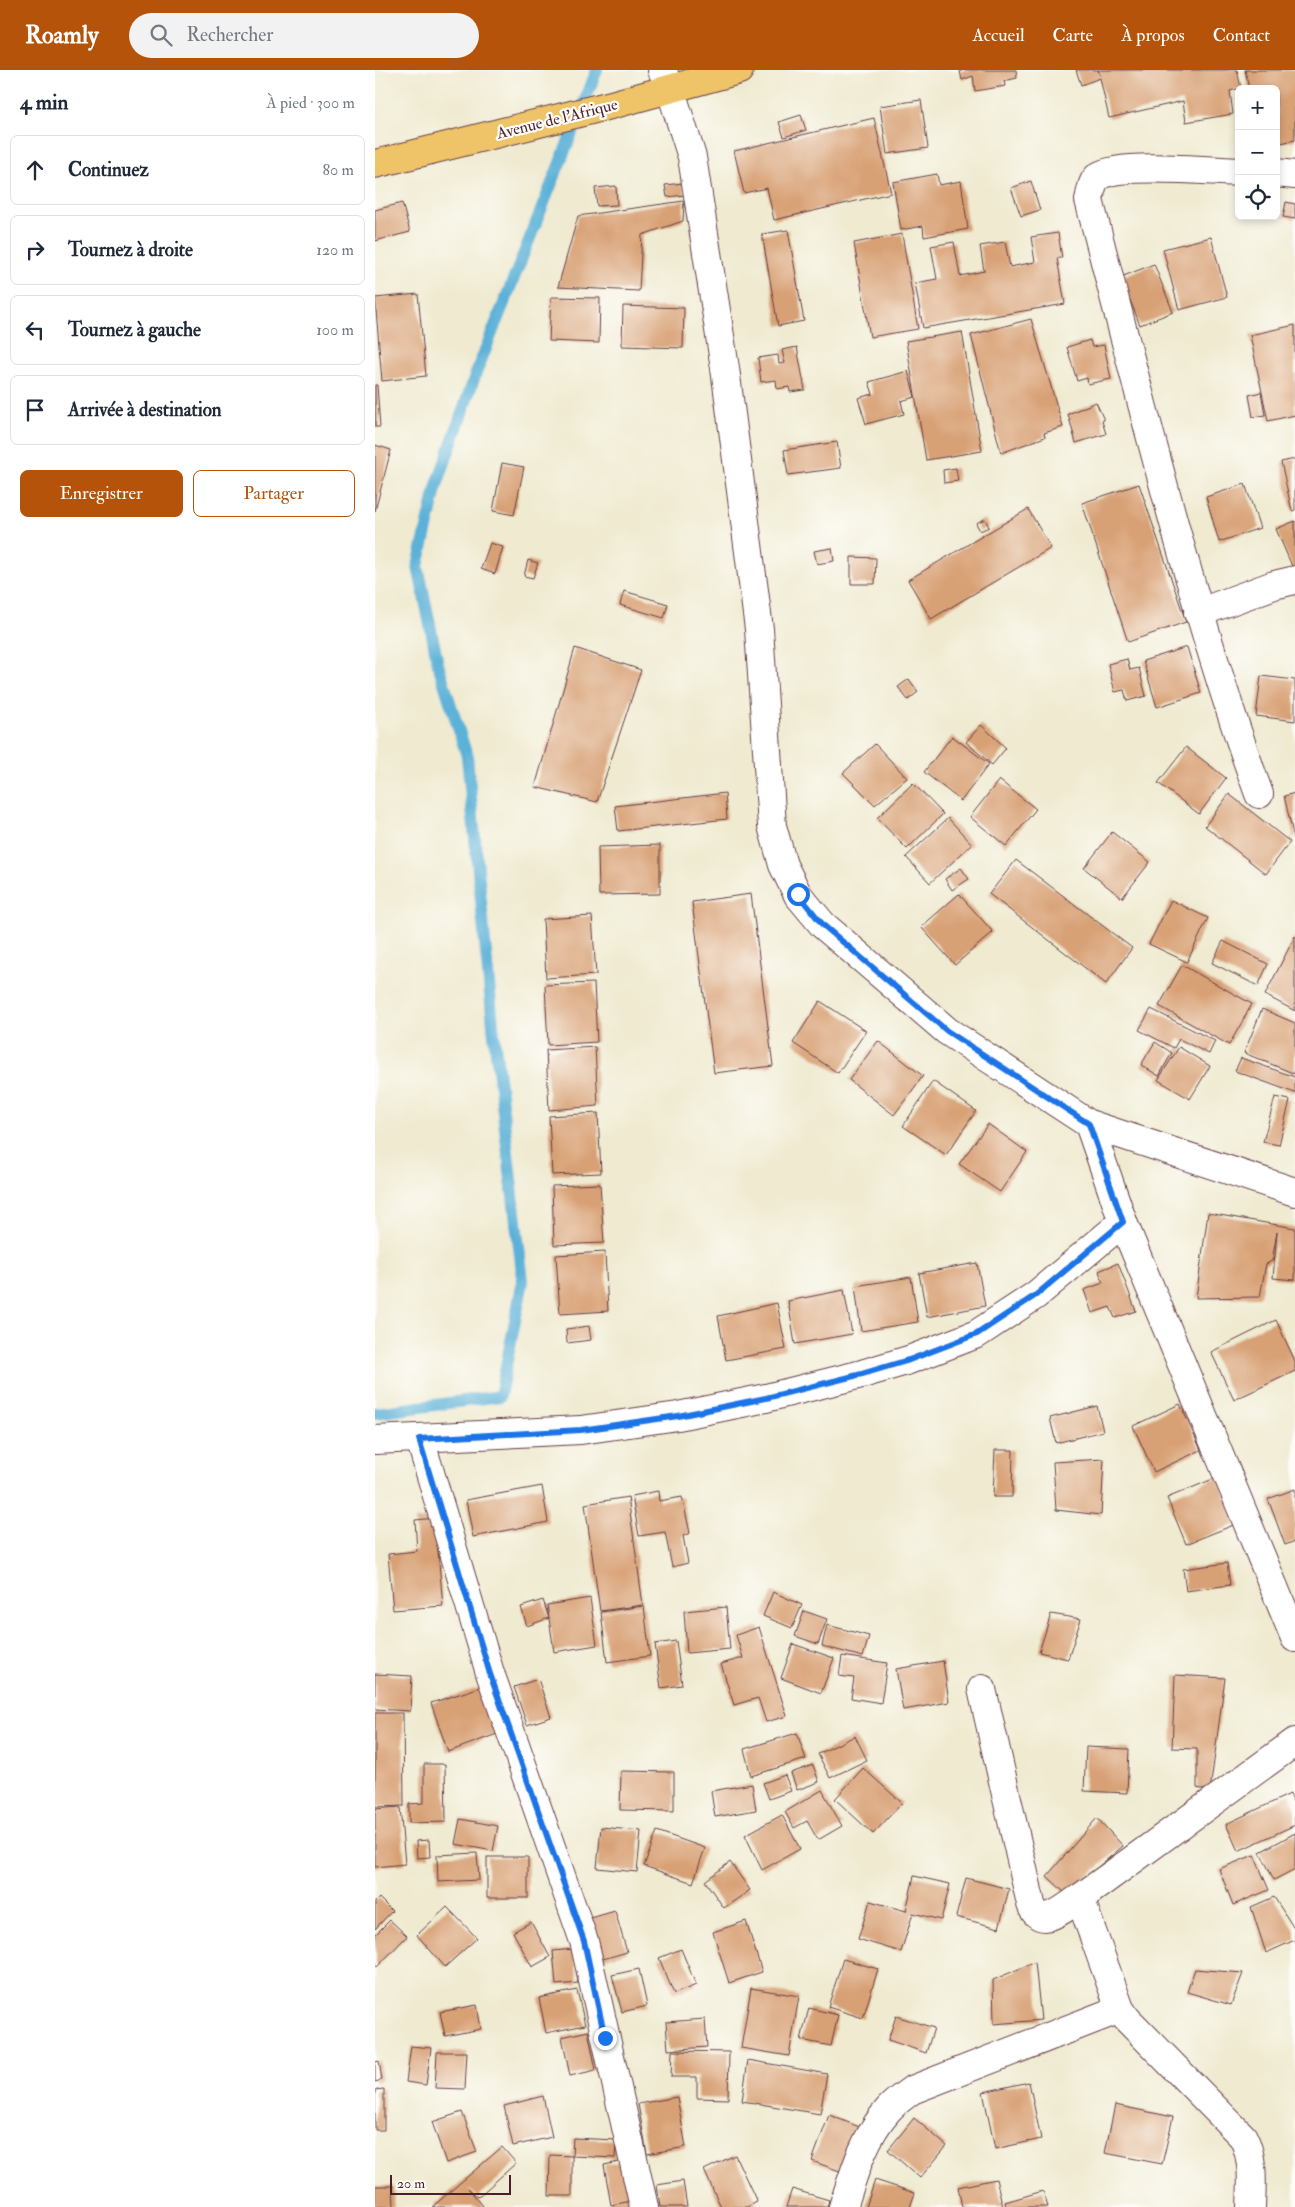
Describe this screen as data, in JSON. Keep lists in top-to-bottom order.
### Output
{
  "streets": {
    "main road": ["Avenue de l'Afrique"]
  },
  "scale_bar": "20 m",
  "page": {
    "header": "Roamly",
    "search": "Rechercher",
    "nav": [
      "Accueil",
      "Carte",
      "À propos",
      "Contact"
    ],
    "heading": ["4 min", "À pied · 300 m"],
    "map_buttons": ["+", "−"],
    "list": [
      ["Continuez", "80 m"],
      ["Tournez à droite", "120 m"],
      ["Tournez à gauche", "100 m"],
      "Arrivée à destination"
    ],
    "buttons": ["Enregistrer", "Partager"],
    "scale": "20 m"
  }
}
